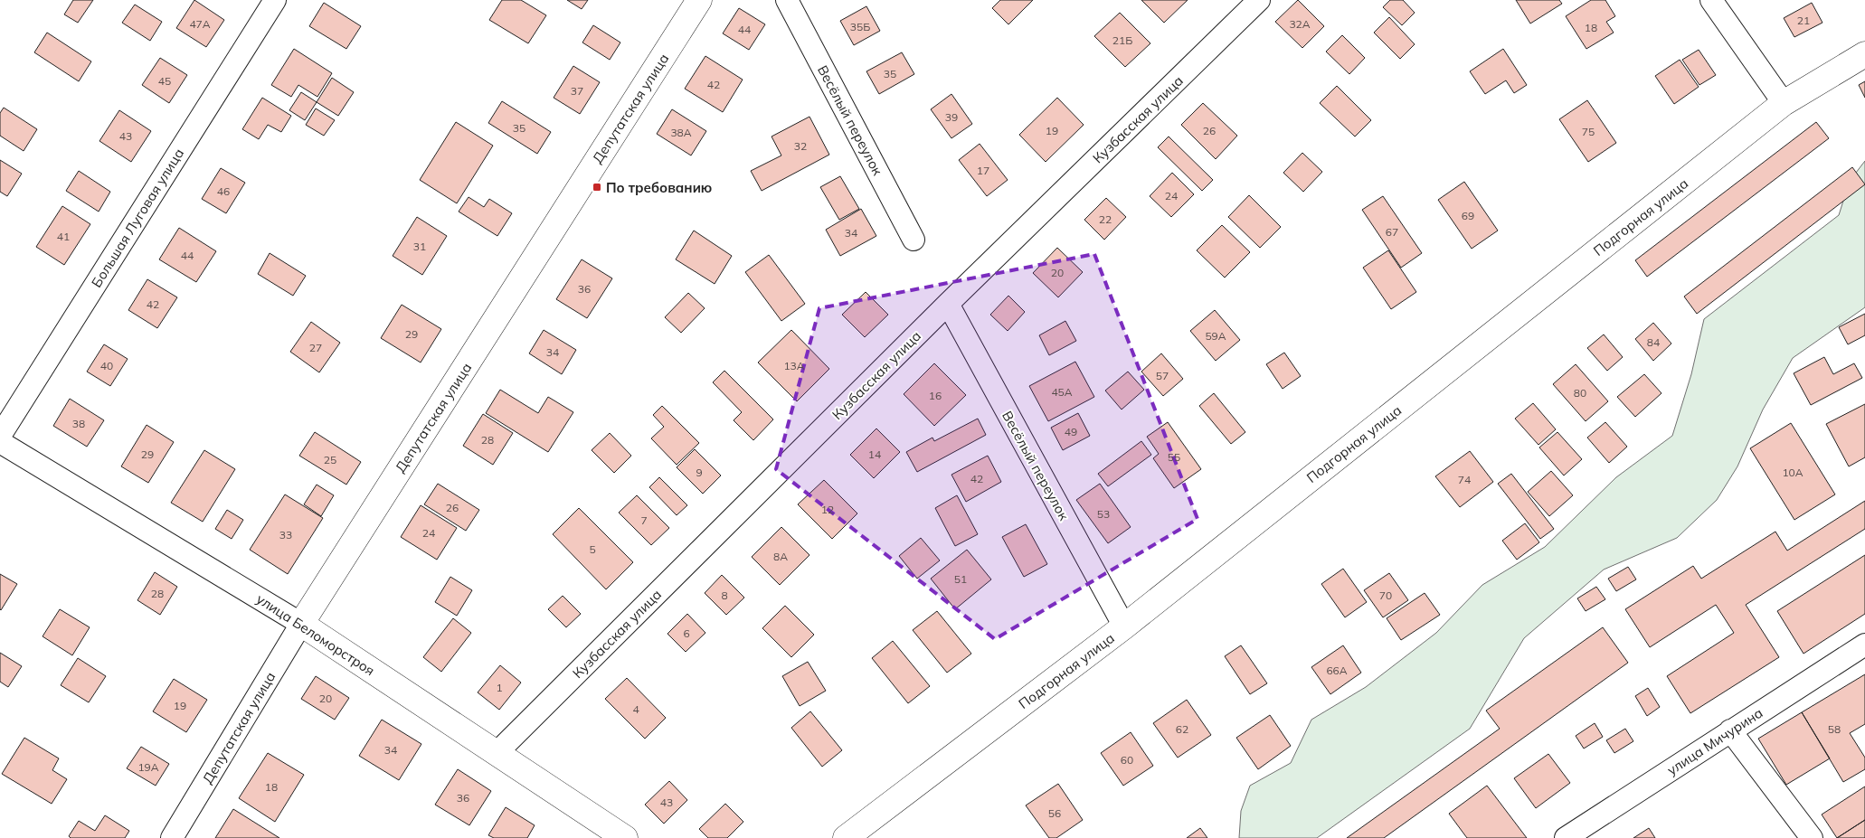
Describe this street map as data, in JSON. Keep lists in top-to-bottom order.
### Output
{
  "streets": {
    "street": [
      "Депутатская улица",
      "Кузбасская улица",
      "Весёлый переулок",
      "Подгорная улица",
      "Большая Луговая улица",
      "улица Беломорстроя",
      "улица Мичурина"
    ]
  },
  "crossings": [
    ["Депутатская улица", "улица Беломорстроя"],
    ["Кузбасская улица", "Весёлый переулок"],
    ["Кузбасская улица", "улица Беломорстроя"],
    ["Весёлый переулок", "Подгорная улица"]
  ],
  "places": {
    "transit": ["По требованию"]
  },
  "house_numbers": [
    "21",
    "47А",
    "32А",
    "35Б",
    "18",
    "44",
    "21Б",
    "35",
    "45",
    "42",
    "37",
    "39",
    "35",
    "19",
    "26",
    "75",
    "38А",
    "43",
    "32",
    "17",
    "46",
    "24",
    "69",
    "22",
    "67",
    "34",
    "41",
    "31",
    "44",
    "20",
    "36",
    "42",
    "29",
    "59А",
    "84",
    "27",
    "34",
    "40",
    "13А",
    "57",
    "45А",
    "80",
    "16",
    "38",
    "49",
    "28",
    "29",
    "14",
    "55",
    "25",
    "9",
    "10А",
    "42",
    "74",
    "26",
    "12",
    "53",
    "7",
    "24",
    "33",
    "5",
    "8А",
    "51",
    "28",
    "8",
    "70",
    "6",
    "66А",
    "1",
    "20",
    "19",
    "4",
    "62",
    "58",
    "34",
    "60",
    "19А",
    "18",
    "36",
    "43",
    "56"
  ]
}
